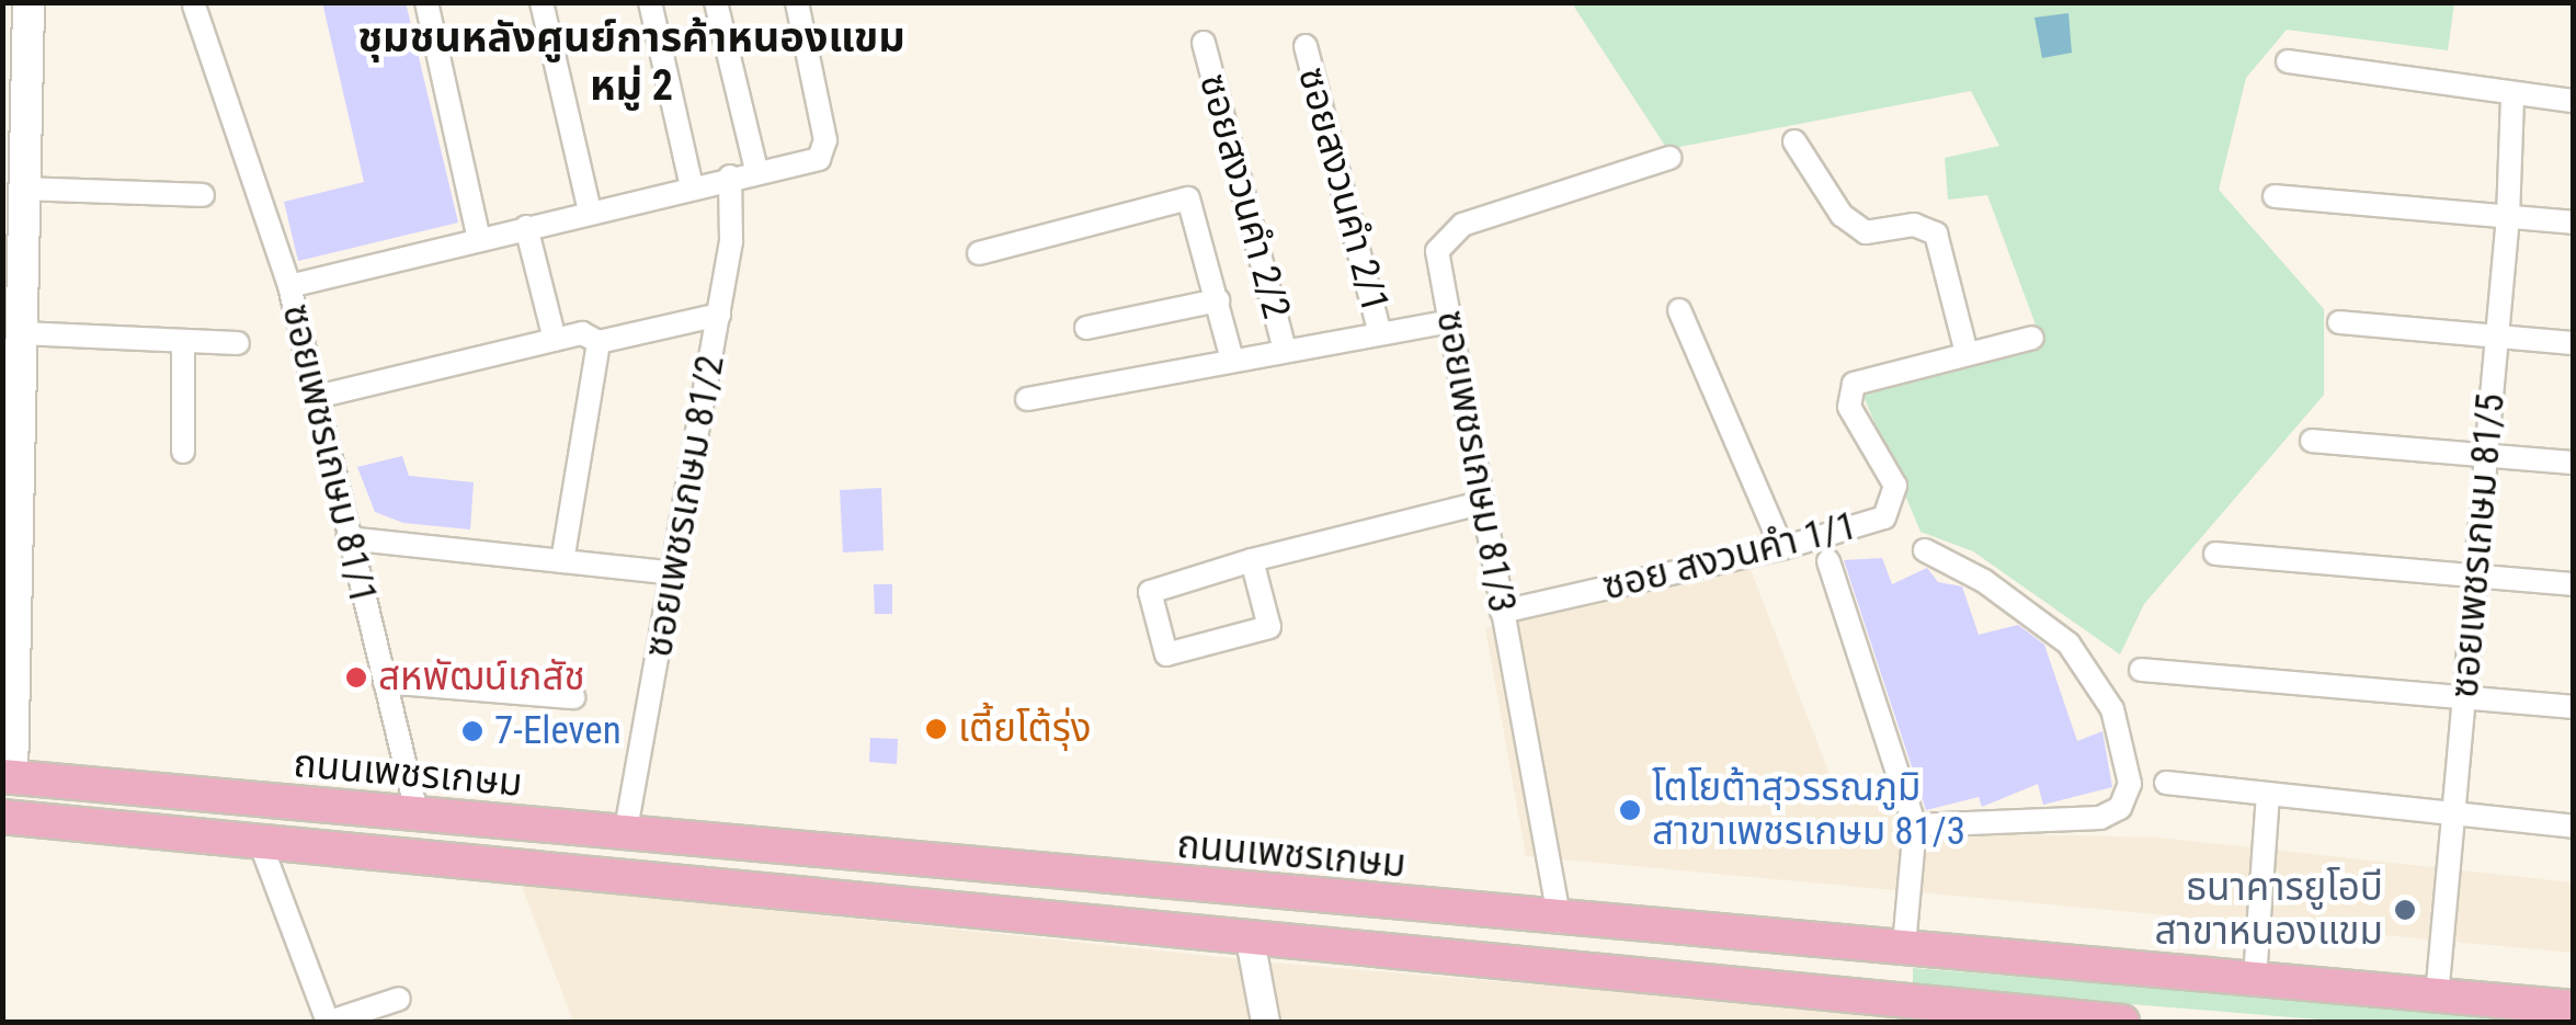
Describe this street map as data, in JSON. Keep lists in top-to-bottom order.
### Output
{
  "streets": {
    "main road": ["ถนนเพชรเกษม"],
    "street": [
      "ซอยสงวนคำ 2/1",
      "ซอยสงวนคำ 2/2",
      "ซอยเพชรเกษม 81/1",
      "ซอยเพชรเกษม 81/3",
      "ซอยเพชรเกษม 81/2",
      "ซอยเพชรเกษม 81/5",
      "ซอย สงวนคำ 1/1"
    ]
  },
  "crossings": [
    ["ซอยเพชรเกษม 81/1", "ถนนเพชรเกษม"],
    ["ซอยเพชรเกษม 81/3", "ซอย สงวนคำ 1/1"],
    ["ซอยเพชรเกษม 81/3", "ถนนเพชรเกษม"],
    ["ซอยเพชรเกษม 81/2", "ถนนเพชรเกษม"],
    ["ซอยเพชรเกษม 81/5", "ถนนเพชรเกษม"]
  ],
  "districts": ["ชุมชนหลังศูนย์การค้าหนองแขม หมู่ 2"],
  "places": [
    "สหพัฒน์เภสัช",
    "เตี้ยโต้รุ่ง",
    "7-Eleven",
    "โตโยต้าสุวรรณภูมิ สาขาเพชรเกษม 81/3",
    "ธนาคารยูโอบี สาขาหนองแขม"
  ]
}
